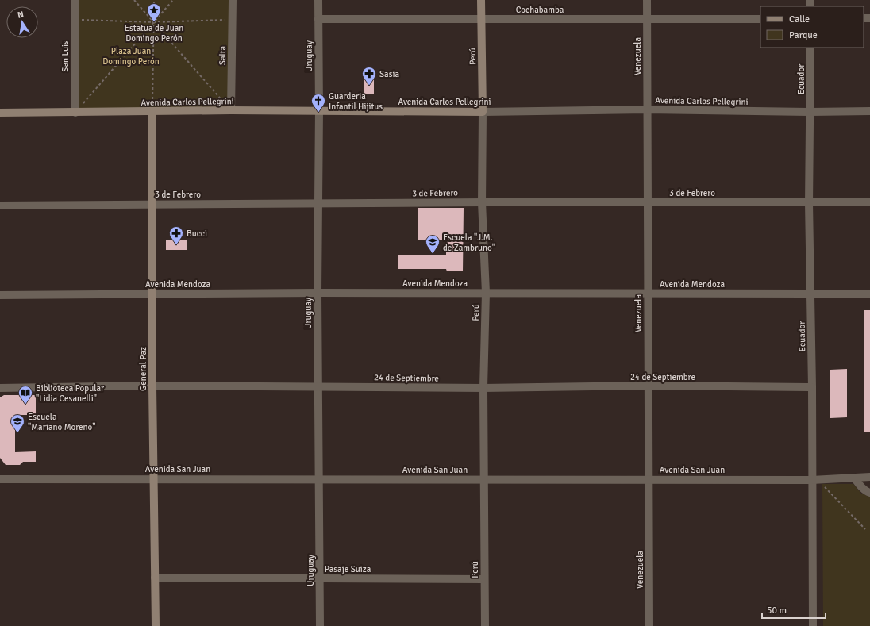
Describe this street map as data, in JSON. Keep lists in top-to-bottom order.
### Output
{
  "streets": {
    "street": [
      "Cochabamba",
      "Salta",
      "San Luis",
      "Uruguay",
      "Perú",
      "Venezuela",
      "Ecuador",
      "Avenida Carlos Pellegrini",
      "3 de Febrero",
      "Avenida Mendoza",
      "General Paz",
      "24 de Septiembre",
      "Avenida San Juan",
      "Pasaje Suiza"
    ]
  },
  "crossings": [
    ["Cochabamba", "Uruguay"],
    ["Cochabamba", "Perú"],
    ["Cochabamba", "Venezuela"],
    ["Salta", "Avenida Carlos Pellegrini"],
    ["San Luis", "Avenida Carlos Pellegrini"],
    ["Uruguay", "Avenida Carlos Pellegrini"],
    ["Uruguay", "3 de Febrero"],
    ["Uruguay", "Avenida Mendoza"],
    ["Uruguay", "24 de Septiembre"],
    ["Uruguay", "Avenida San Juan"],
    ["Uruguay", "Pasaje Suiza"],
    ["Perú", "Avenida Carlos Pellegrini"],
    ["Perú", "3 de Febrero"],
    ["Perú", "Avenida Mendoza"],
    ["Perú", "24 de Septiembre"],
    ["Perú", "Avenida San Juan"],
    ["Perú", "Pasaje Suiza"],
    ["Venezuela", "Avenida Carlos Pellegrini"],
    ["Venezuela", "3 de Febrero"],
    ["Venezuela", "Avenida Mendoza"],
    ["Venezuela", "24 de Septiembre"],
    ["Venezuela", "Avenida San Juan"],
    ["Ecuador", "Avenida Carlos Pellegrini"],
    ["Ecuador", "3 de Febrero"],
    ["Ecuador", "Avenida Mendoza"],
    ["Ecuador", "24 de Septiembre"],
    ["Ecuador", "Avenida San Juan"],
    ["Avenida Carlos Pellegrini", "General Paz"],
    ["3 de Febrero", "General Paz"],
    ["Avenida Mendoza", "General Paz"],
    ["General Paz", "24 de Septiembre"],
    ["General Paz", "Avenida San Juan"],
    ["General Paz", "Pasaje Suiza"]
  ],
  "parks": ["Plaza Juan Domingo Perón"],
  "places": {
    "place": ["Estatua de Juan Domingo Perón"],
    "pharmacy": ["Sasia", "Bucci"],
    "church": ["Guarderia Infantil Hijitus"],
    "school or university": ["Escuela \"J.M. de Zambruno\"", "Escuela \"Mariano Moreno\""],
    "library": ["Biblioteca Popular \"Lidia Cesanelli\""]
  },
  "legend": ["Calle", "Parque"],
  "scale_bar": "50 m",
  "north": "top"
}
